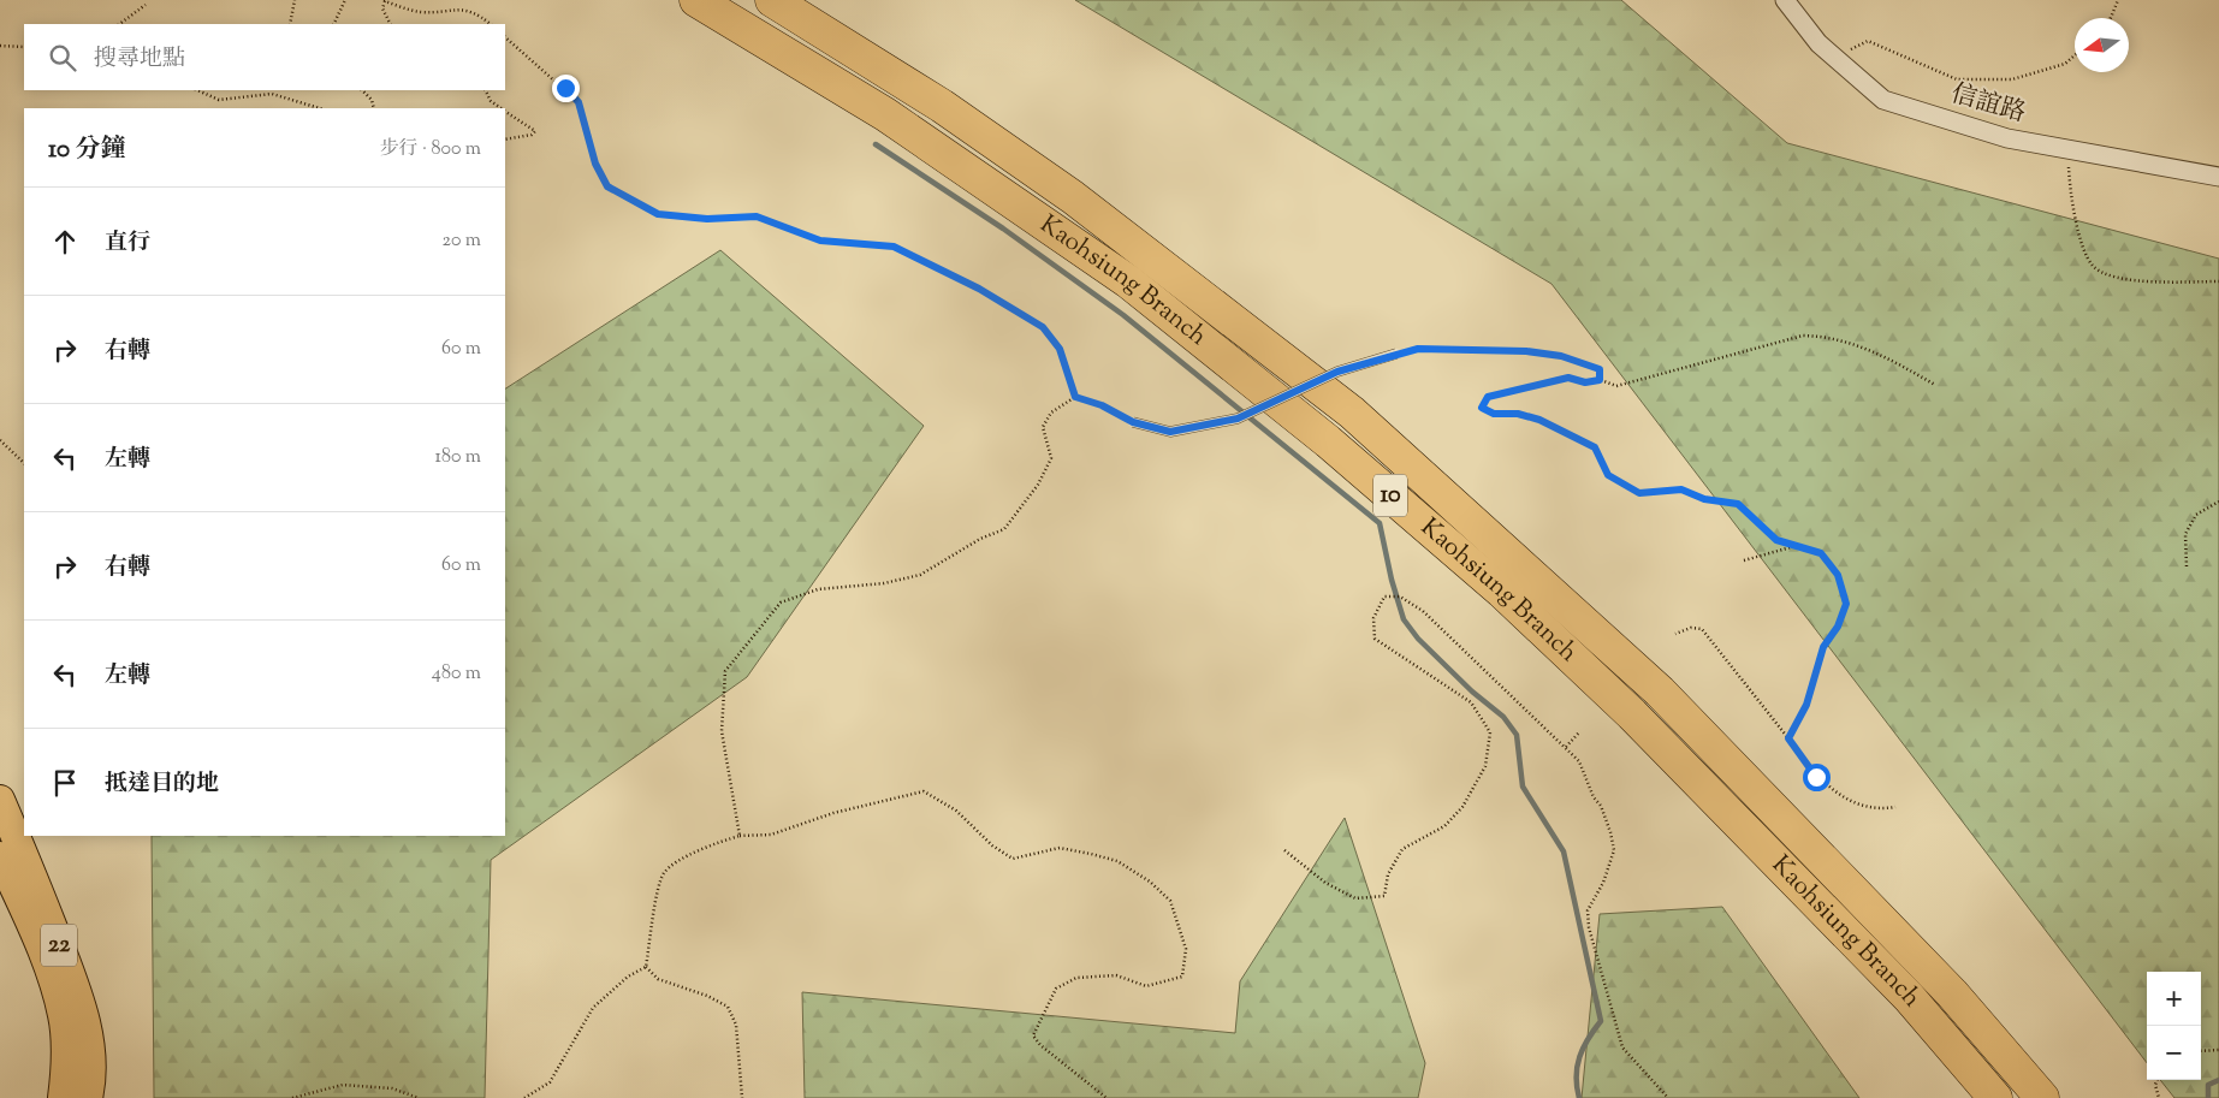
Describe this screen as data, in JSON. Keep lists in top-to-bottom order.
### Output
{
  "streets": {
    "highway": ["Kaohsiung Branch", "10"],
    "main road": ["22"],
    "street": ["信誼路"]
  },
  "north": "left",
  "page": {
    "search": "搜尋地點",
    "heading": ["10 分鐘", "步行 · 800 m"],
    "list": [
      ["直行", "20 m"],
      ["右轉", "60 m"],
      ["左轉", "180 m"],
      ["右轉", "60 m"],
      ["左轉", "480 m"],
      "抵達目的地"
    ],
    "map_buttons": ["+", "−"]
  }
}
